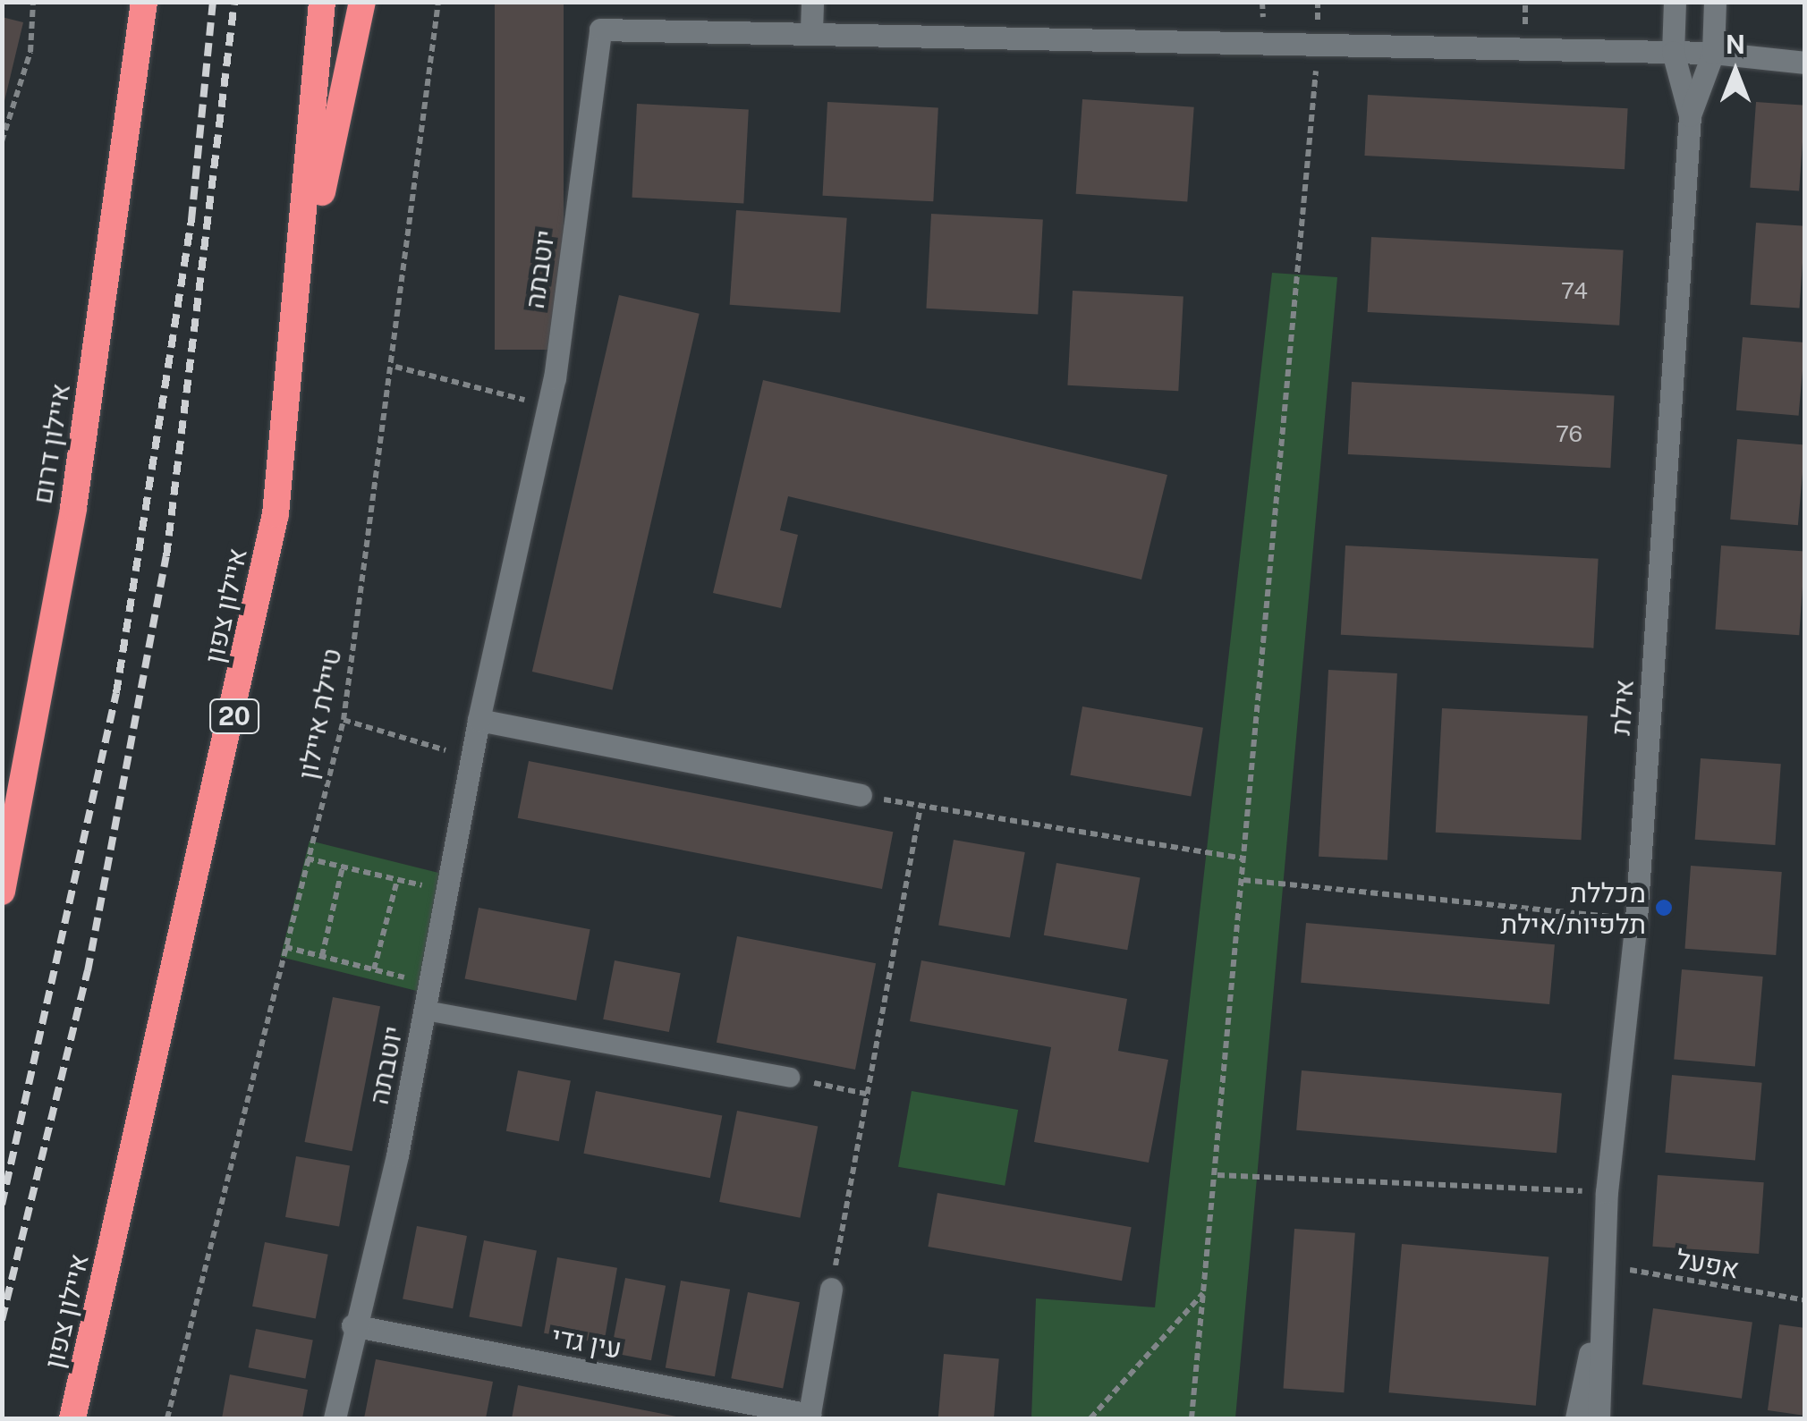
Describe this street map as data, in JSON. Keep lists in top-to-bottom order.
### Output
{
  "streets": {
    "highway": ["איילון דרום", "איילון צפון", "20"],
    "street": ["יוטבתה", "אילת", "עין גדי"],
    "path": ["טיילת איילון", "אפעל"]
  },
  "crossings": [
    ["יוטבתה", "עין גדי"],
    ["אילת", "אפעל"]
  ],
  "places": ["מכללת תלפיות/אילת"],
  "house_numbers": ["74", "76"],
  "north": "top"
}
